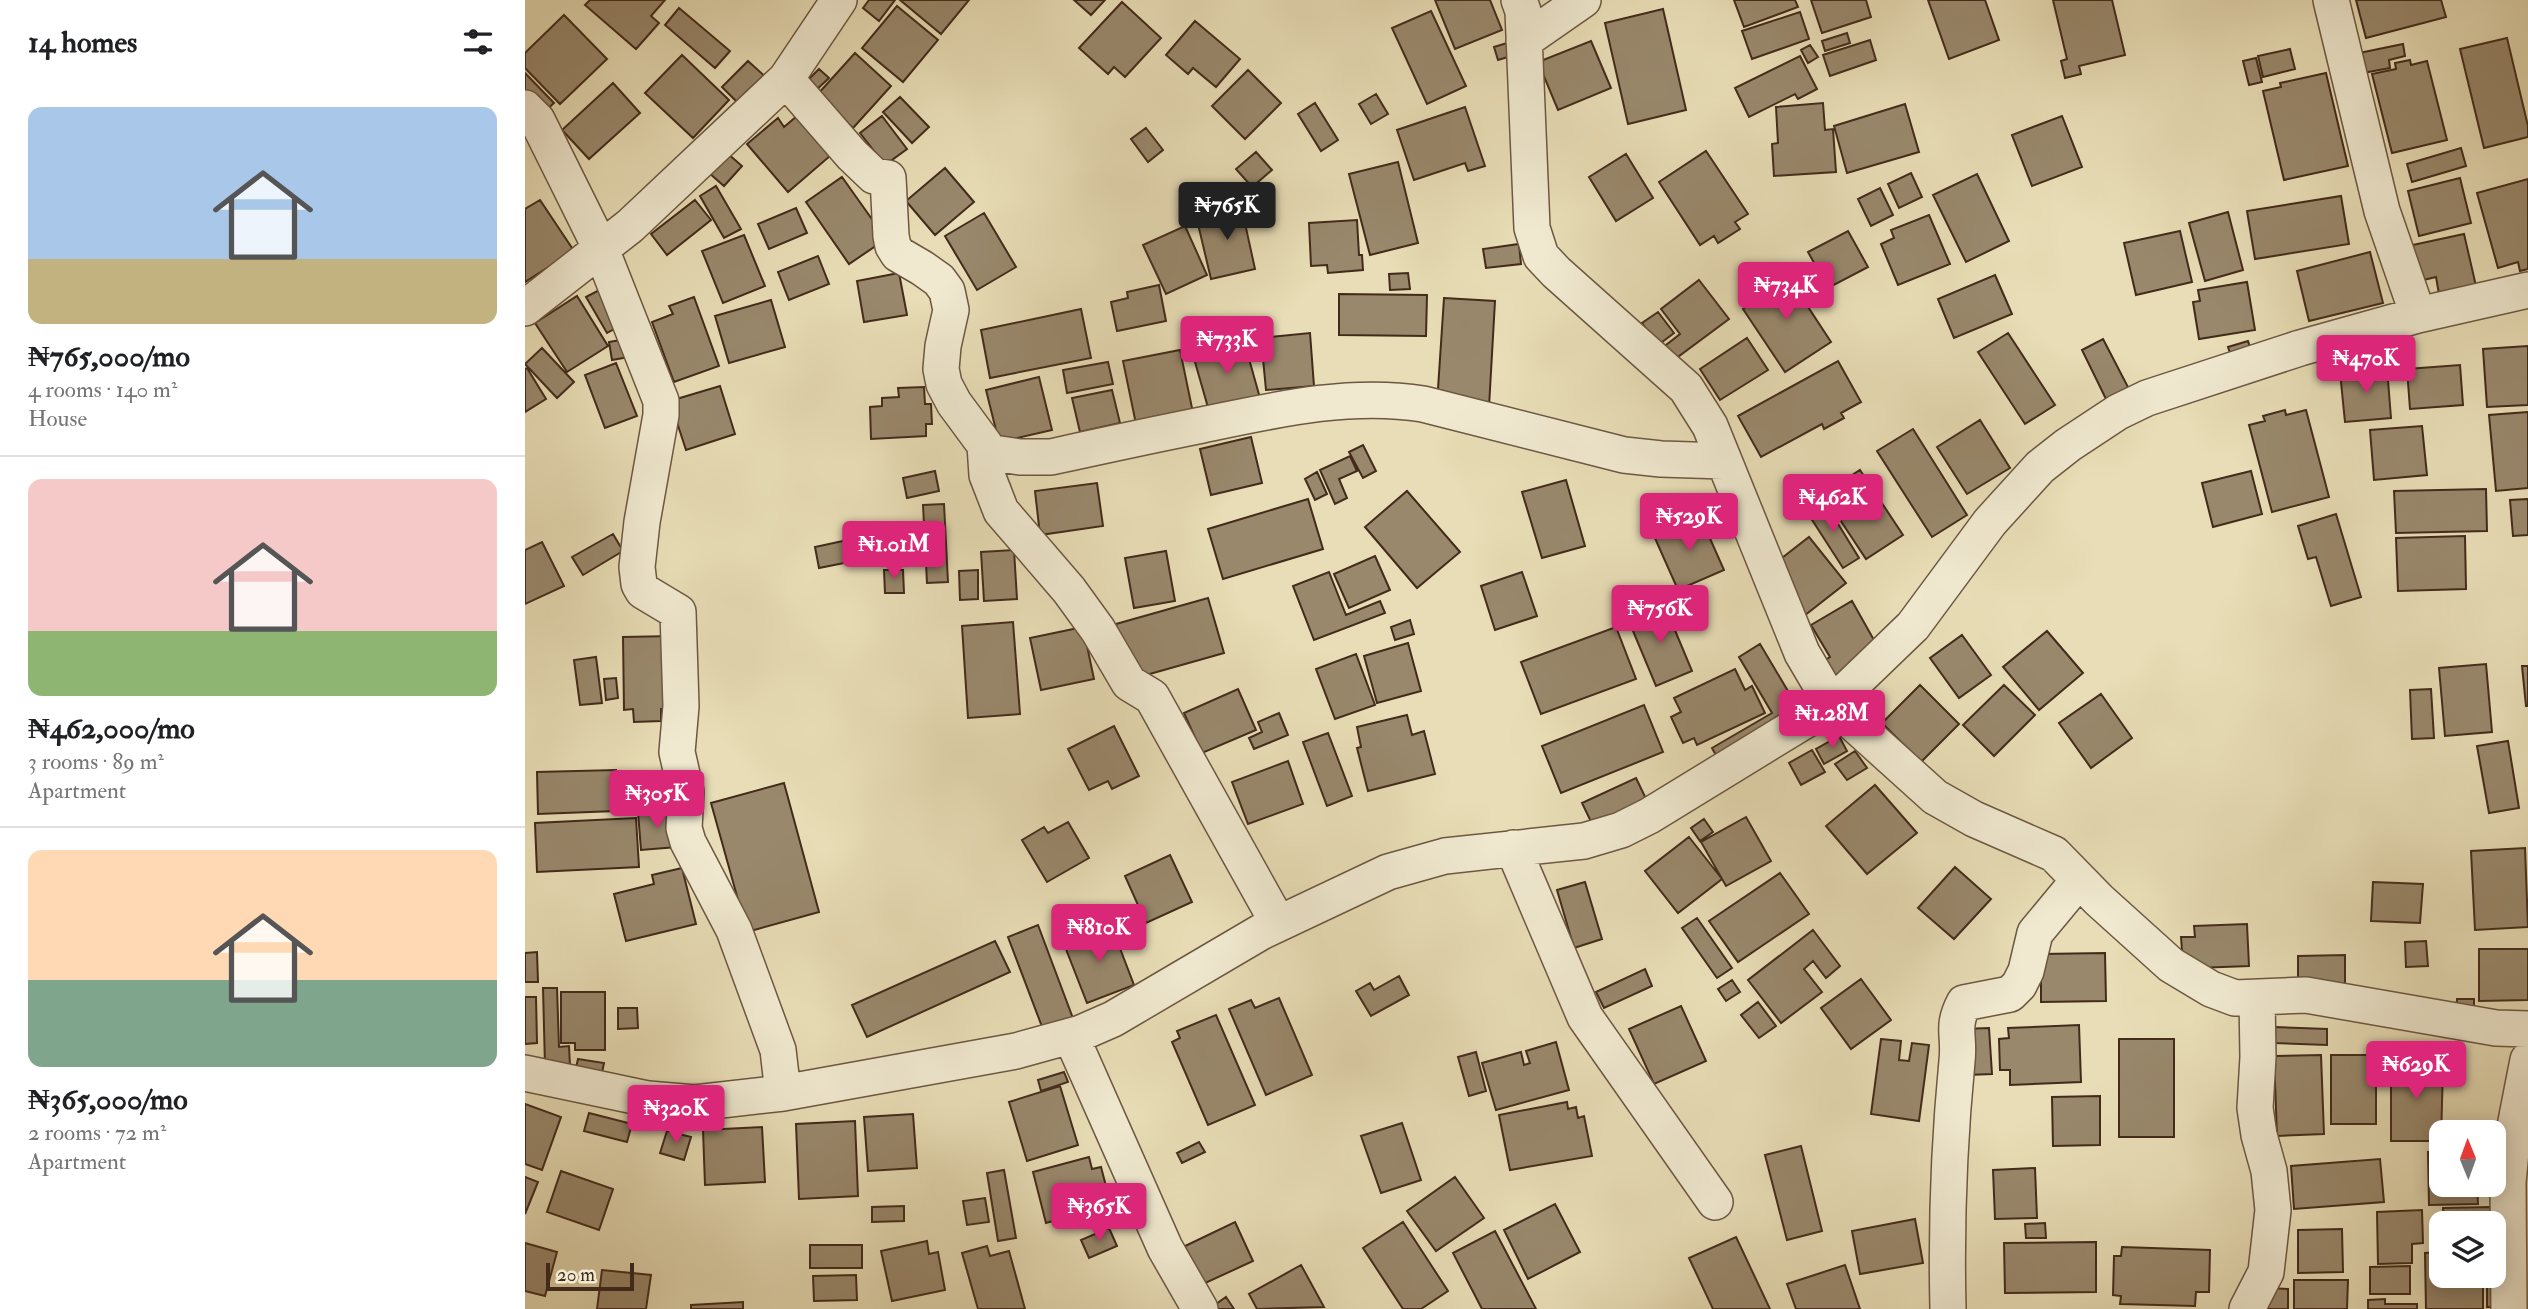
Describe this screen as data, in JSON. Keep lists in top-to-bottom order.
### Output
{
  "scale_bar": "20 m",
  "north": "top",
  "page": {
    "heading": "14 homes",
    "list": [
      {
        "name": "₦765,000/mo",
        "note": "4 rooms · 140 m² · House"
      },
      {
        "name": "₦462,000/mo",
        "note": "3 rooms · 89 m² · Apartment"
      },
      {
        "name": "₦365,000/mo",
        "note": "2 rooms · 72 m² · Apartment"
      }
    ],
    "price": [
      "₦765K",
      "₦734K",
      "₦733K",
      "₦470K",
      "₦462K",
      "₦529K",
      "₦1.01M",
      "₦756K",
      "₦1.28M",
      "₦305K",
      "₦810K",
      "₦629K",
      "₦320K",
      "₦365K"
    ],
    "scale": "20 m"
  }
}
